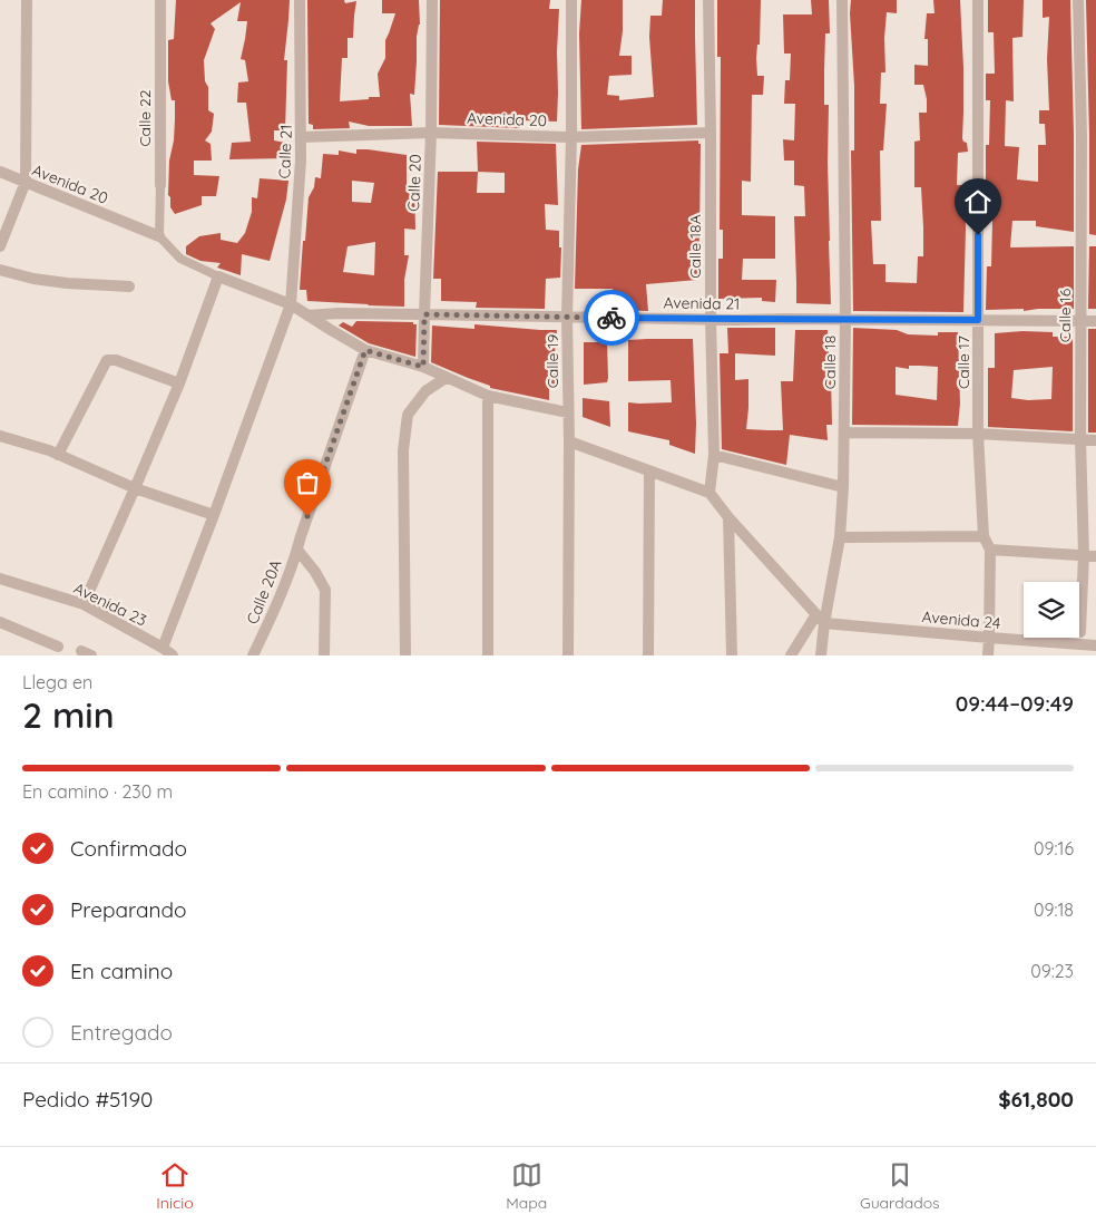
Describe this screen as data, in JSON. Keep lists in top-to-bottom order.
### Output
{
  "streets": {
    "street": [
      "Calle 22",
      "Avenida 20",
      "Calle 21",
      "Calle 20",
      "Calle 18A",
      "Avenida 21",
      "Calle 16",
      "Calle 19",
      "Calle 18",
      "Calle 17",
      "Calle 20A",
      "Avenida 23",
      "Avenida 24"
    ]
  },
  "crossings": [
    ["Calle 22", "Avenida 20"],
    ["Avenida 20", "Calle 21"],
    ["Avenida 20", "Calle 20"],
    ["Avenida 20", "Calle 18A"],
    ["Avenida 20", "Calle 19"],
    ["Calle 21", "Avenida 23"],
    ["Calle 20", "Avenida 21"],
    ["Calle 18A", "Avenida 21"],
    ["Avenida 21", "Calle 16"],
    ["Avenida 21", "Calle 19"],
    ["Avenida 21", "Calle 18"],
    ["Avenida 21", "Calle 17"],
    ["Calle 18", "Avenida 24"],
    ["Calle 17", "Avenida 24"]
  ],
  "page": {
    "heading": ["2 min", "Llega en", "09:44–09:49"],
    "panel": ["Pedido #5190", "$61,800"],
    "bar": "En camino · 230 m",
    "list": [
      ["Confirmado", "09:16"],
      ["Preparando", "09:18"],
      ["En camino", "09:23"],
      "Entregado"
    ],
    "tabs": ["Inicio", "Mapa", "Guardados"]
  }
}
